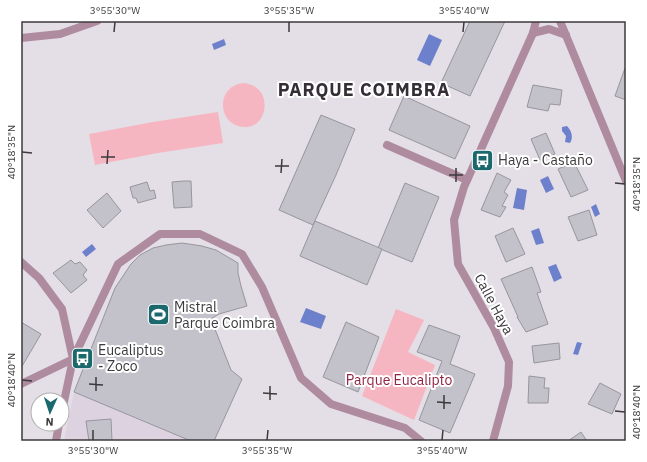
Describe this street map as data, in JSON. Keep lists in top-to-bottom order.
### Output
{
  "streets": {
    "street": ["Calle Haya"]
  },
  "districts": ["PARQUE COIMBRA"],
  "parks": ["Parque Eucalipto"],
  "places": {
    "bus stop": ["Haya - Castaño", "Eucaliptus - Zoco"],
    "sports": ["Mistral Parque Coimbra"]
  },
  "north": "bottom",
  "coordinates": [
    "3°55'30\"W",
    "3°55'35\"W",
    "3°55'40\"W",
    "40°18'35\"N",
    "40°18'40\"N"
  ]
}
